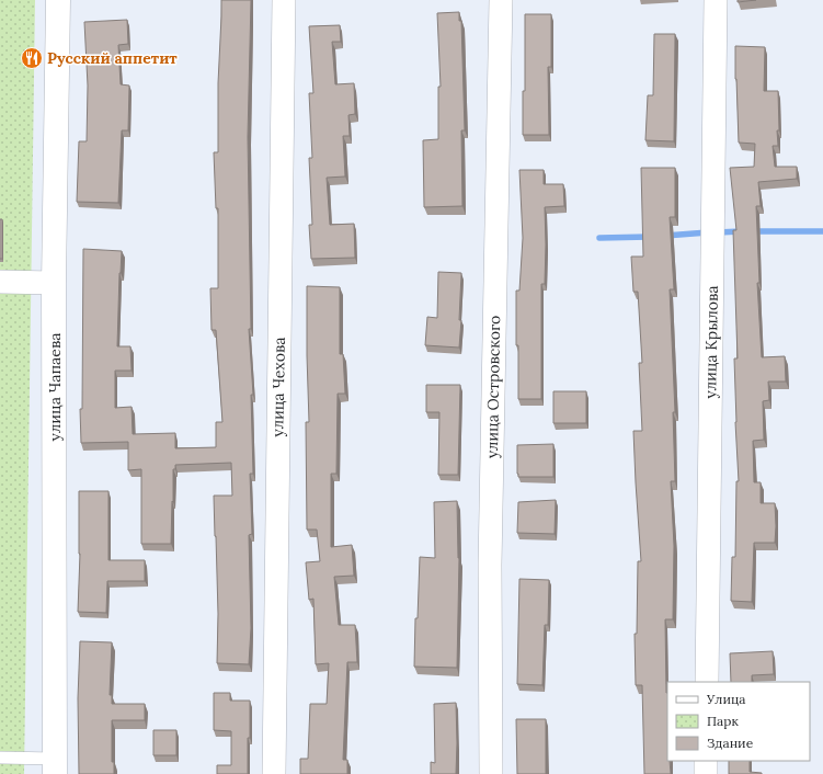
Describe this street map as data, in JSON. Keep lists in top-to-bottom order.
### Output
{
  "streets": {
    "street": [
      "улица Крылова",
      "улица Чапаева",
      "улица Чехова",
      "улица Островского"
    ]
  },
  "places": {
    "restaurant": ["Русский аппетит"]
  },
  "legend": ["Улица", "Парк", "Здание"]
}
